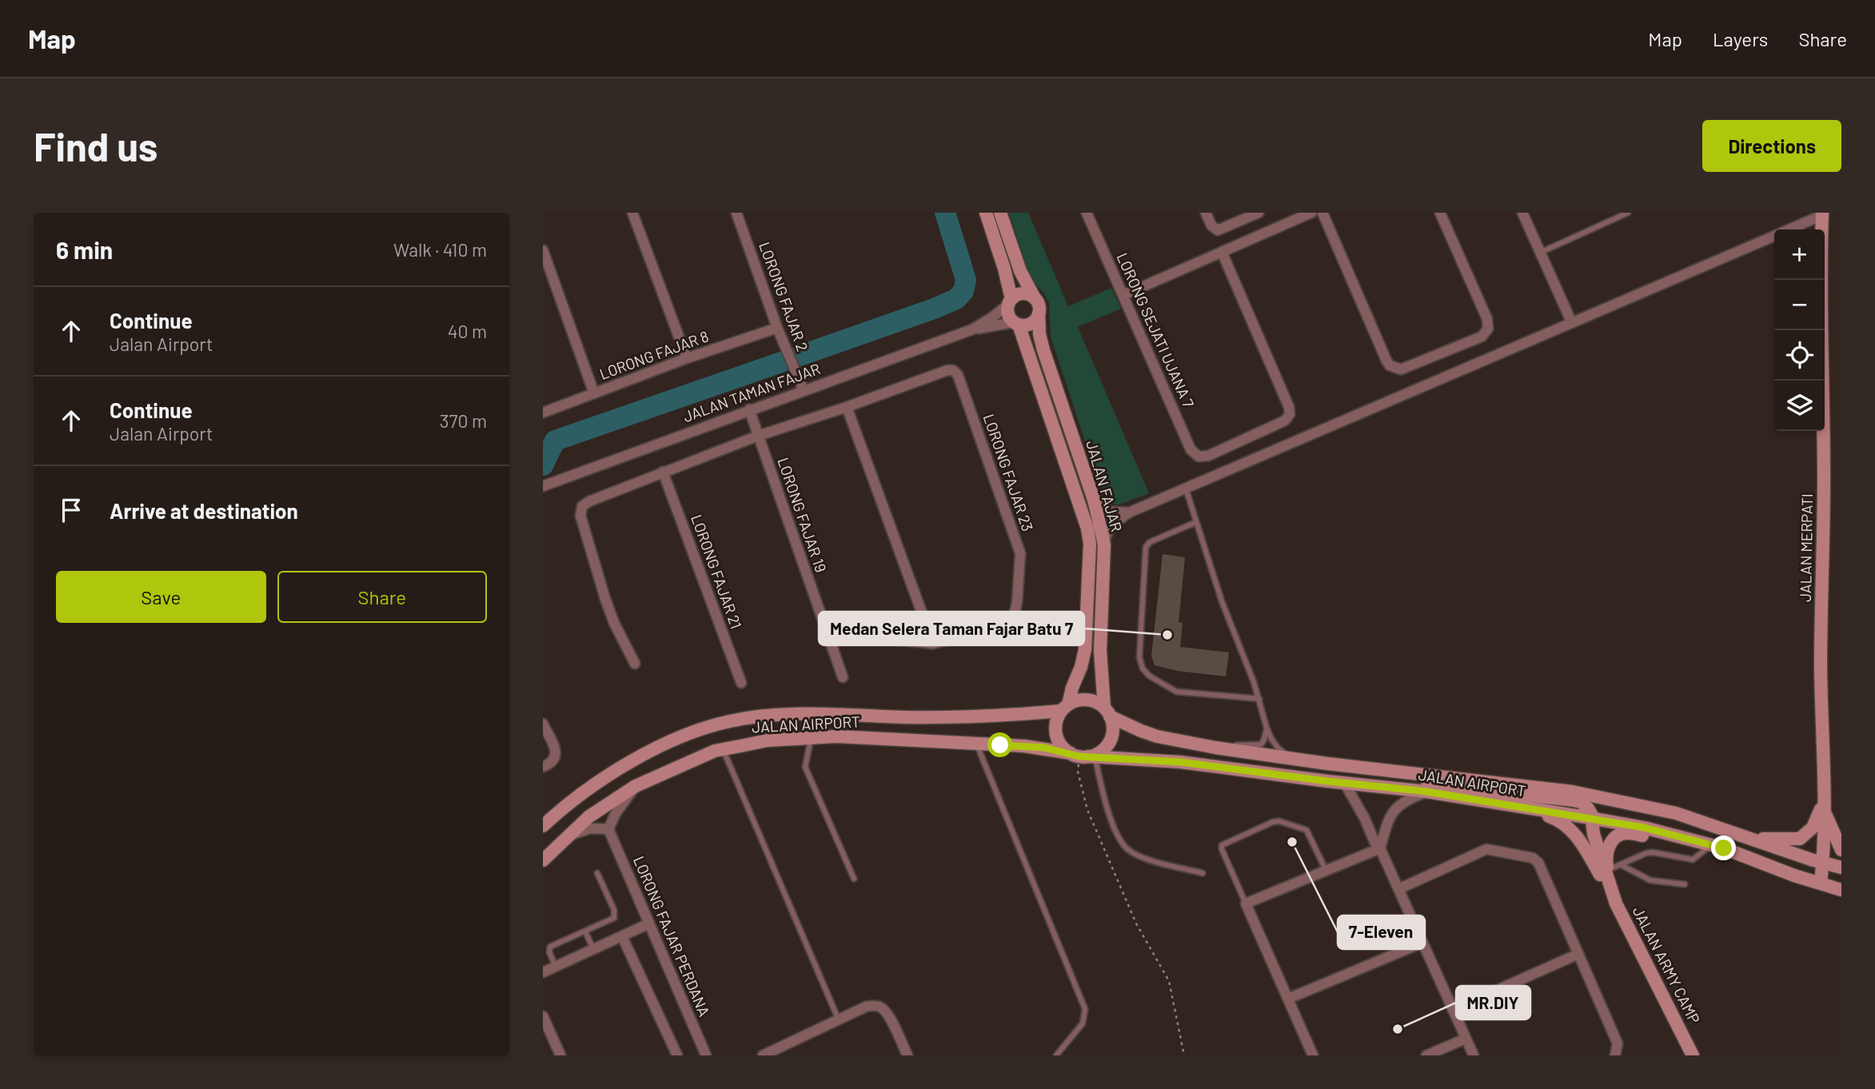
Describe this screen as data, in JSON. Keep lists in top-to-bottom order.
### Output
{
  "streets": {
    "main road": [
      "JALAN FAJAR",
      "JALAN MERPATI",
      "JALAN AIRPORT",
      "JALAN ARMY CAMP"
    ],
    "street": [
      "LORONG FAJAR 2",
      "LORONG SEJATI UJANA 7",
      "LORONG FAJAR 8",
      "JALAN TAMAN FAJAR",
      "LORONG FAJAR 23",
      "LORONG FAJAR 19",
      "LORONG FAJAR 21",
      "LORONG FAJAR PERDANA"
    ]
  },
  "crossings": [
    ["LORONG FAJAR 2", "LORONG FAJAR 8"],
    ["LORONG FAJAR 2", "JALAN TAMAN FAJAR"],
    ["JALAN TAMAN FAJAR", "LORONG FAJAR 19"],
    ["LORONG FAJAR 23", "LORONG FAJAR 19"],
    ["LORONG FAJAR 23", "LORONG FAJAR 21"],
    ["JALAN FAJAR", "JALAN AIRPORT"],
    ["JALAN MERPATI", "JALAN AIRPORT"]
  ],
  "places": ["Medan Selera Taman Fajar Batu 7", "7-Eleven", "MR.DIY"],
  "page": {
    "header": "Map",
    "nav": ["Map", "Layers", "Share"],
    "buttons": [
      "Directions",
      ["Save", "Share"]
    ],
    "title": "Find us",
    "heading": ["6 min", "Walk · 410 m"],
    "map_buttons": ["+", "−"],
    "list": [
      ["Continue", "Jalan Airport", "40 m"],
      ["Continue", "Jalan Airport", "370 m"],
      "Arrive at destination"
    ]
  }
}
